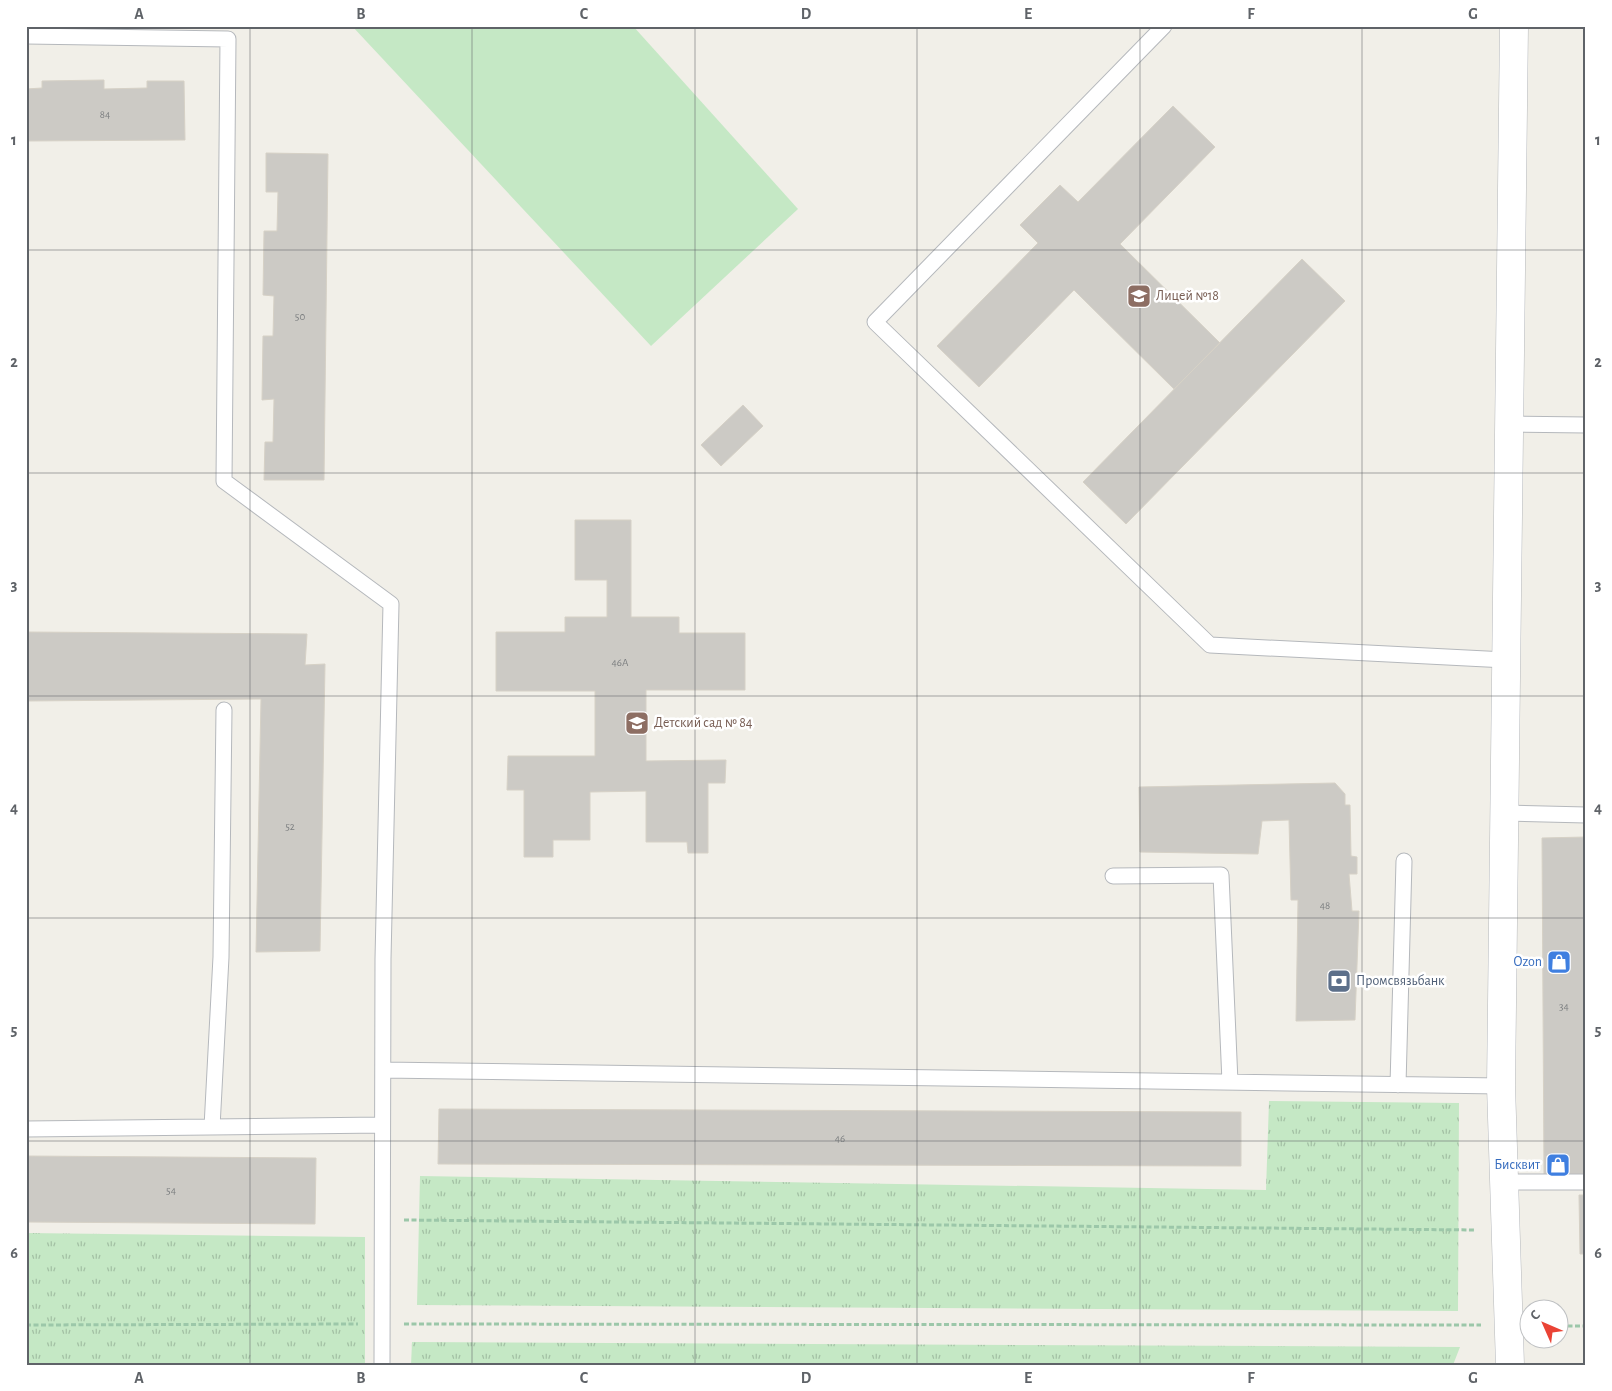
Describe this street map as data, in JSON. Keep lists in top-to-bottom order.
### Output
{
  "places": {
    "school or university": ["Лицей №18", "Детский сад № 84"],
    "shop": ["Ozon", "Бисквит"],
    "bank": ["Промсвязьбанк"]
  },
  "house_numbers": [
    "84",
    "50",
    "46А",
    "52",
    "48",
    "34",
    "46",
    "54"
  ],
  "north": "top left",
  "grid": {
    "columns": [
      "A",
      "B",
      "C",
      "D",
      "E",
      "F",
      "G"
    ],
    "rows": [
      "1",
      "2",
      "3",
      "4",
      "5",
      "6"
    ]
  }
}
